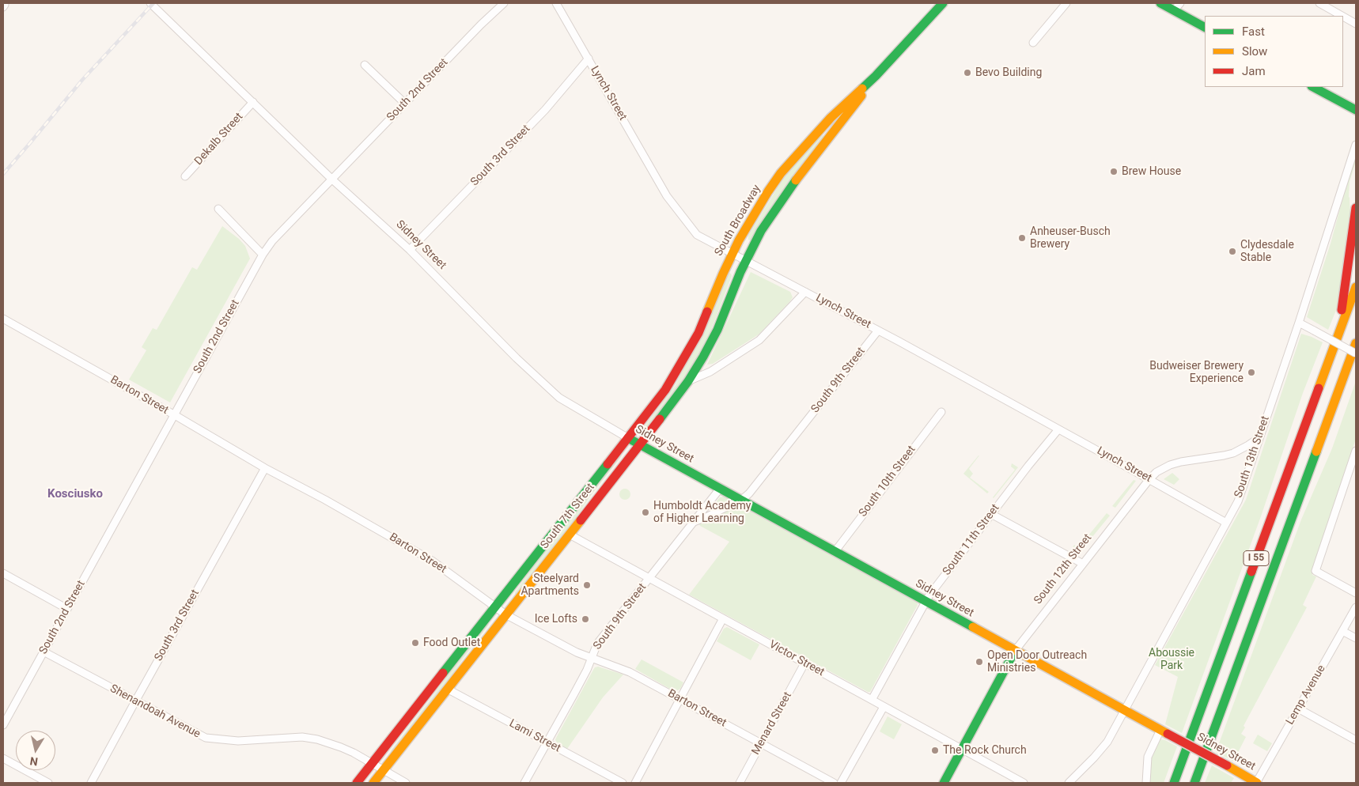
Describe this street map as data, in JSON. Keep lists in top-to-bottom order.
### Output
{
  "streets": {
    "main road": [
      "South Broadway",
      "Sidney Street",
      "South 7th Street",
      "I 55",
      "South 12th Street"
    ],
    "street": [
      "South 2nd Street",
      "Lynch Street",
      "Dekalb Street",
      "South 3rd Street",
      "South 9th Street",
      "Barton Street",
      "South 13th Street",
      "South 10th Street",
      "South 11th Street",
      "Victor Street",
      "Lemp Avenue",
      "Shenandoah Avenue",
      "Menard Street",
      "Lami Street"
    ]
  },
  "crossings": [
    ["South 2nd Street", "Sidney Street"],
    ["South 2nd Street", "Barton Street"],
    ["South 2nd Street", "Shenandoah Avenue"],
    ["Lynch Street", "South 3rd Street"],
    ["Lynch Street", "South Broadway"],
    ["Lynch Street", "South 9th Street"],
    ["Lynch Street", "South 13th Street"],
    ["Lynch Street", "South 7th Street"],
    ["Lynch Street", "South 11th Street"],
    ["Lynch Street", "South 12th Street"],
    ["Dekalb Street", "Sidney Street"],
    ["South 3rd Street", "Sidney Street"],
    ["South 3rd Street", "Barton Street"],
    ["South 3rd Street", "Shenandoah Avenue"],
    ["South Broadway", "South 7th Street"],
    ["Sidney Street", "South 9th Street"],
    ["Sidney Street", "South 13th Street"],
    ["Sidney Street", "South 10th Street"],
    ["Sidney Street", "South 7th Street"],
    ["Sidney Street", "South 11th Street"],
    ["Sidney Street", "South 12th Street"],
    ["Sidney Street", "Lemp Avenue"],
    ["South 9th Street", "Barton Street"],
    ["South 9th Street", "Victor Street"],
    ["South 9th Street", "Lami Street"],
    ["Barton Street", "South 7th Street"],
    ["Barton Street", "Menard Street"],
    ["South 13th Street", "South 12th Street"],
    ["South 7th Street", "Victor Street"],
    ["South 7th Street", "Shenandoah Avenue"],
    ["South 7th Street", "Lami Street"],
    ["South 11th Street", "Victor Street"],
    ["South 12th Street", "Victor Street"],
    ["Victor Street", "Menard Street"]
  ],
  "districts": ["Kosciusko"],
  "parks": ["Aboussie Park"],
  "places": [
    "Bevo Building",
    "Brew House",
    "Anheuser-Busch Brewery",
    "Clydesdale Stable",
    "Budweiser Brewery Experience",
    "Humboldt Academy of Higher Learning",
    "Steelyard Apartments",
    "Ice Lofts",
    "Food Outlet",
    "Open Door Outreach Ministries",
    "The Rock Church"
  ],
  "legend": ["Fast", "Slow", "Jam"],
  "north": "bottom"
}
